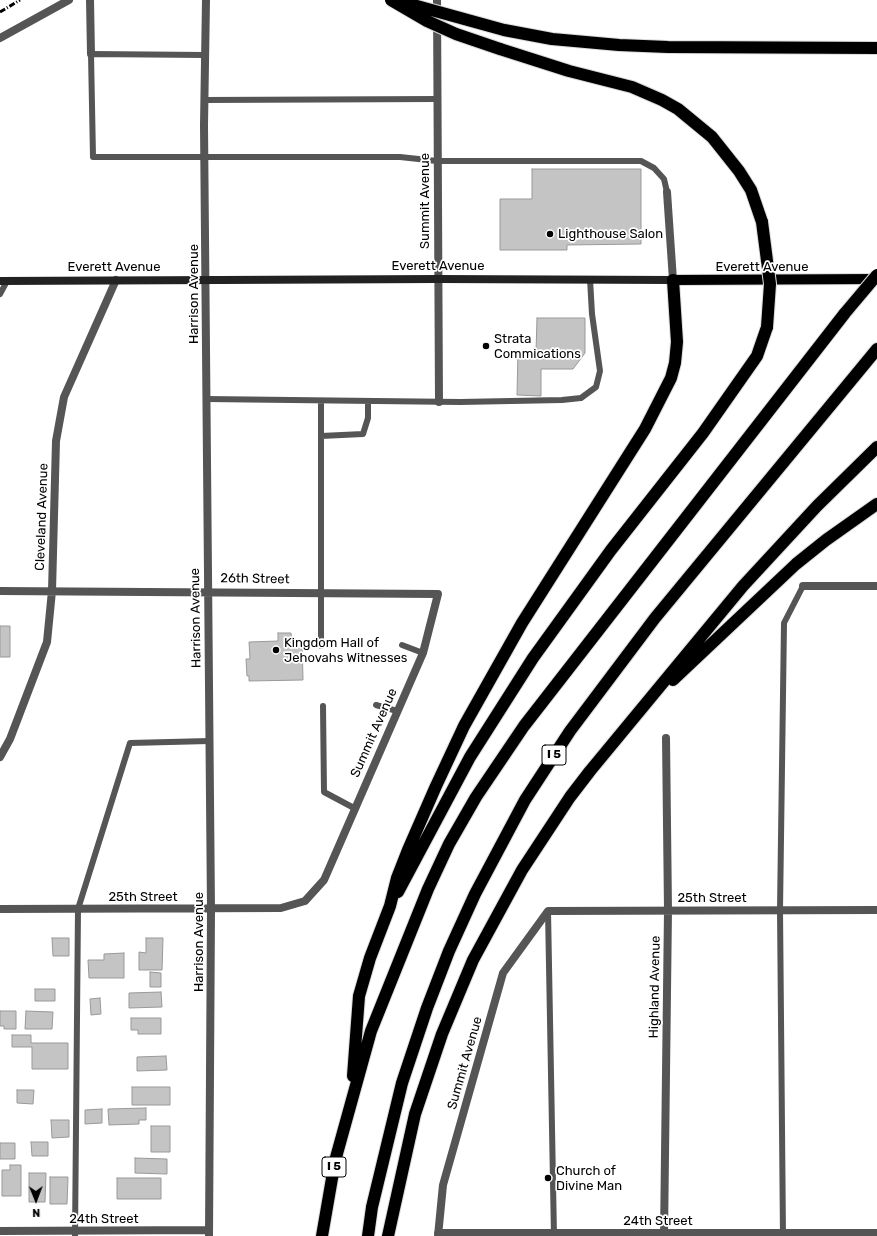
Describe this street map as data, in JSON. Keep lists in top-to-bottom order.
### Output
{
  "streets": {
    "highway": ["I 5"],
    "main road": ["Everett Avenue"],
    "street": [
      "Summit Avenue",
      "Harrison Avenue",
      "Cleveland Avenue",
      "26th Street",
      "25th Street",
      "Highland Avenue",
      "24th Street"
    ]
  },
  "crossings": [
    ["Summit Avenue", "Everett Avenue"],
    ["Summit Avenue", "26th Street"],
    ["Summit Avenue", "25th Street"],
    ["Summit Avenue", "24th Street"],
    ["Everett Avenue", "Harrison Avenue"],
    ["Everett Avenue", "Cleveland Avenue"],
    ["Harrison Avenue", "26th Street"],
    ["Harrison Avenue", "25th Street"],
    ["Harrison Avenue", "24th Street"],
    ["Cleveland Avenue", "26th Street"],
    ["25th Street", "Highland Avenue"],
    ["Highland Avenue", "24th Street"]
  ],
  "places": [
    "Lighthouse Salon",
    "Strata Commications",
    "Kingdom Hall of Jehovahs Witnesses",
    "Church of Divine Man"
  ],
  "north": "bottom"
}
